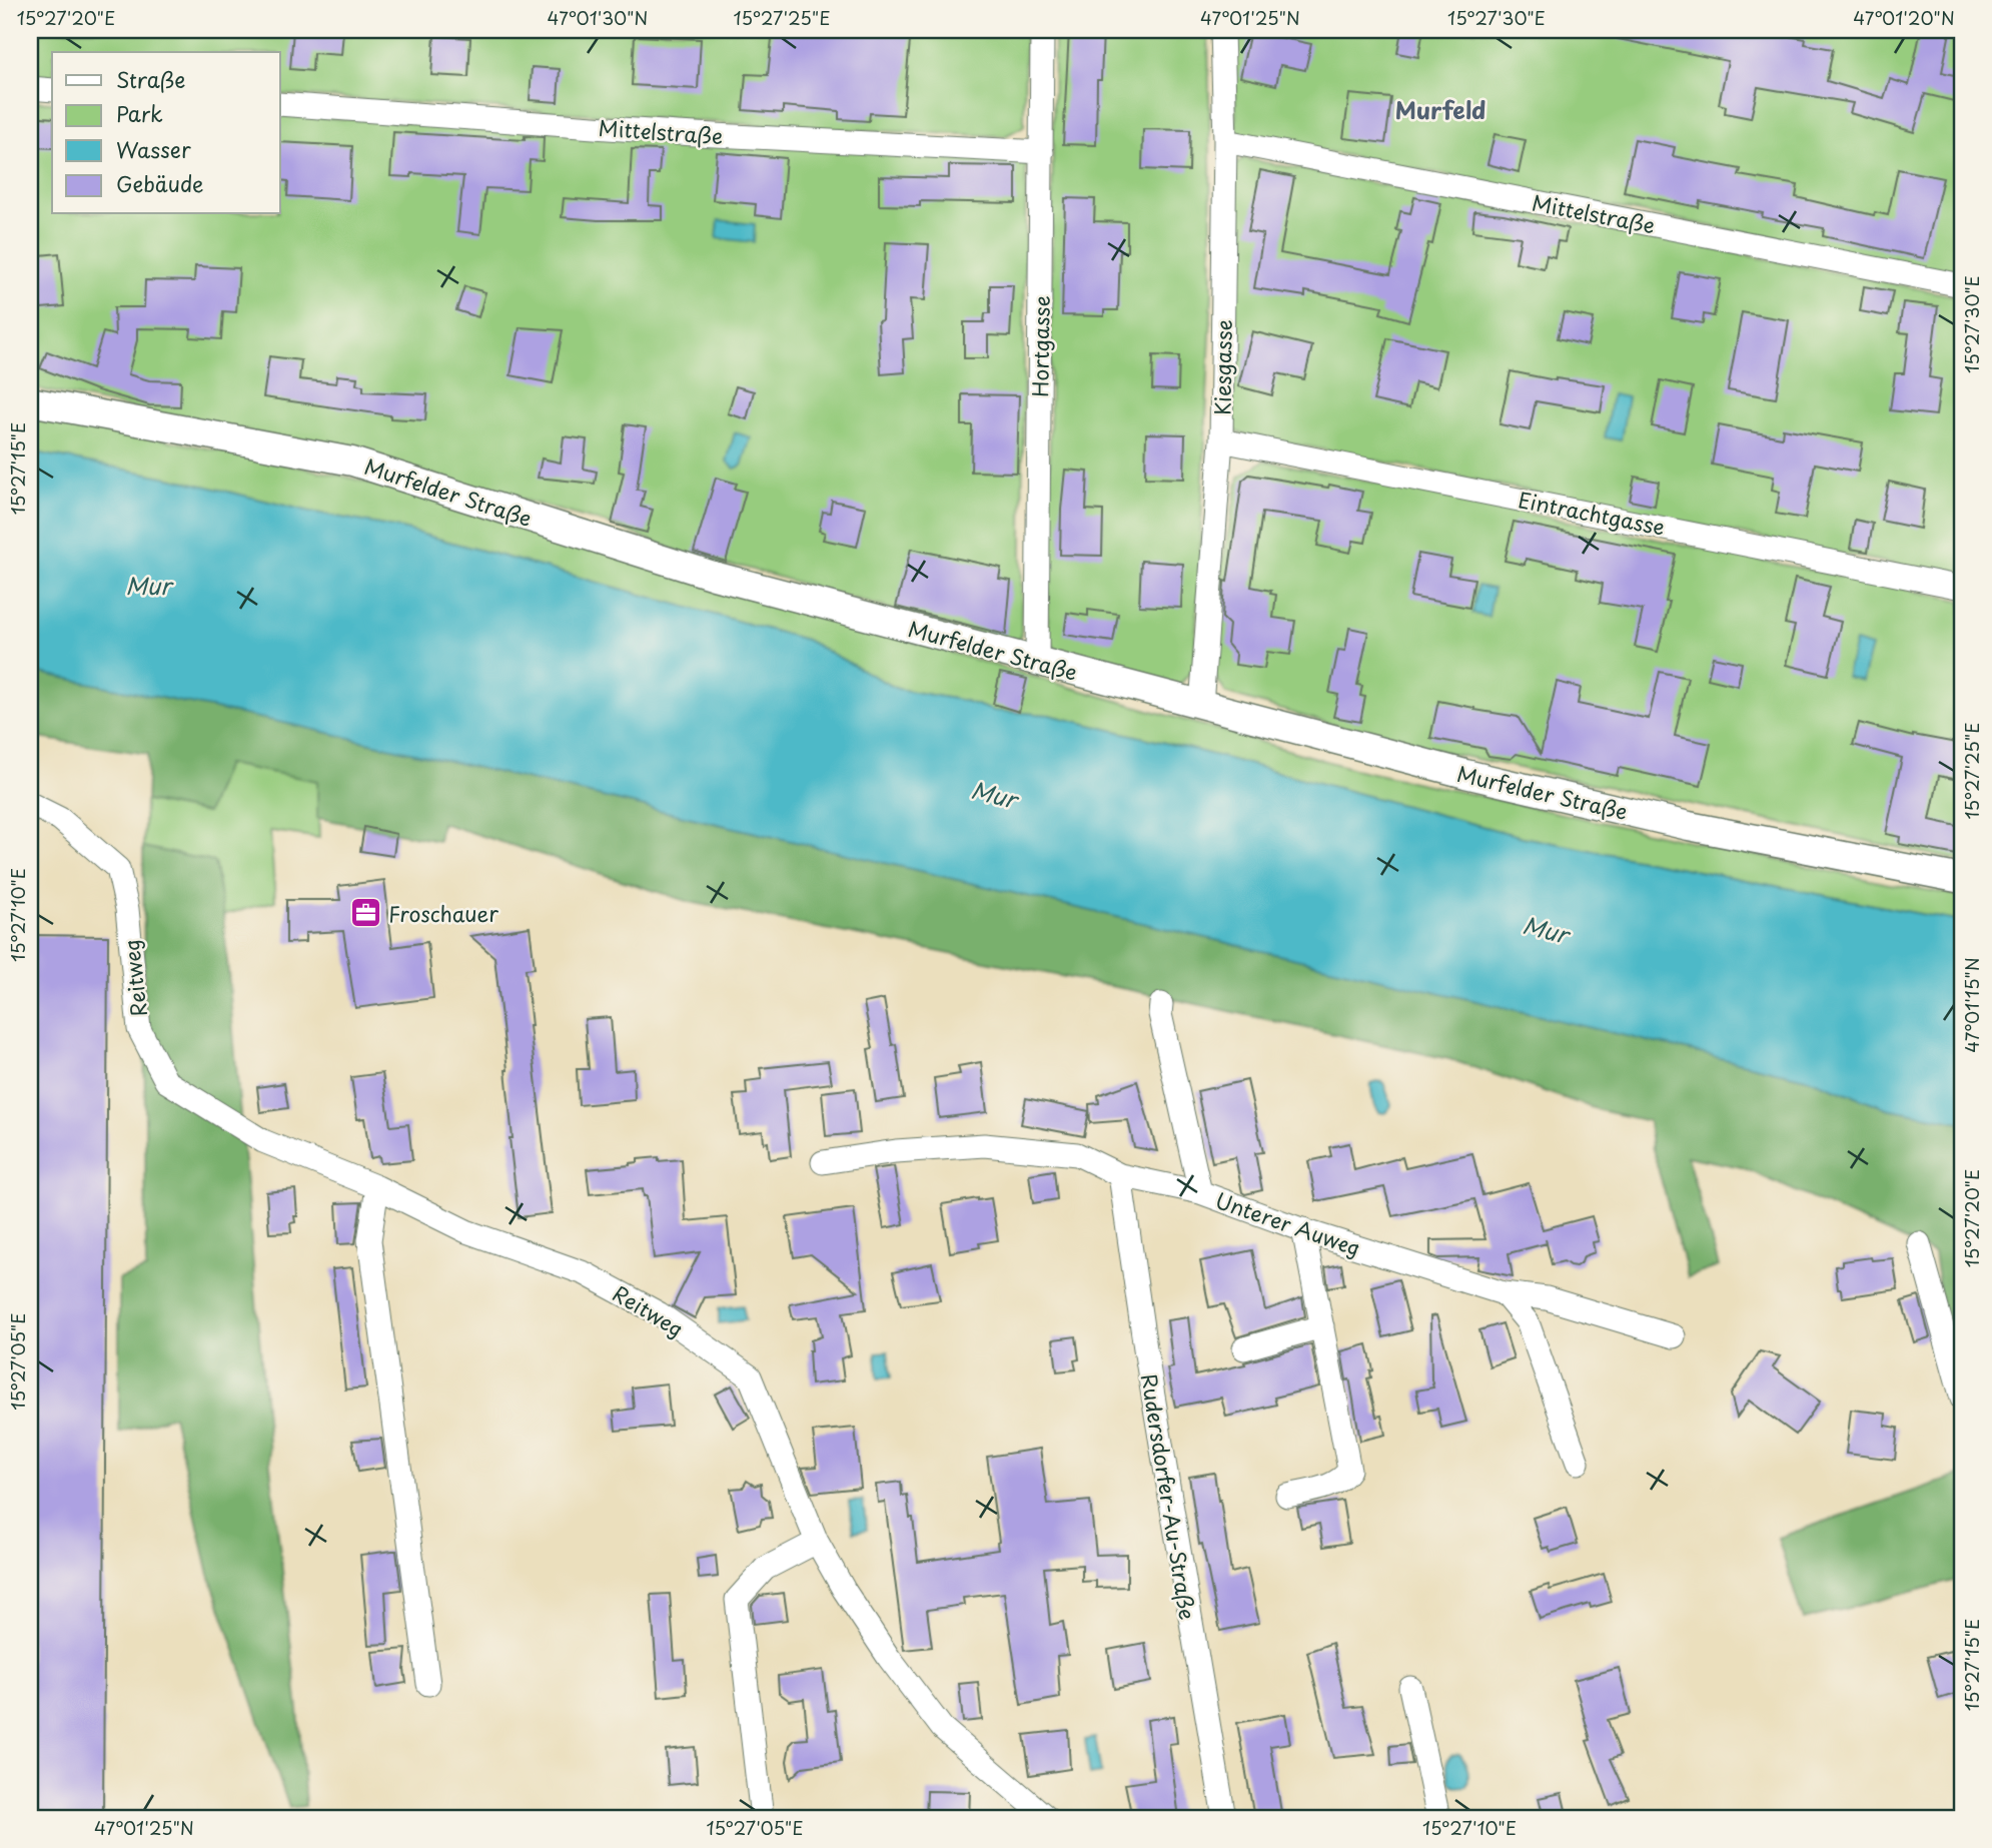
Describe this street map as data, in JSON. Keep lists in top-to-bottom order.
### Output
{
  "streets": {
    "street": [
      "Mittelstraße",
      "Hortgasse",
      "Kiesgasse",
      "Murfelder Straße",
      "Eintrachtgasse",
      "Reitweg",
      "Unterer Auweg",
      "Rudersdorfer-Au-Straße"
    ]
  },
  "crossings": [
    ["Mittelstraße", "Hortgasse"],
    ["Mittelstraße", "Kiesgasse"],
    ["Hortgasse", "Murfelder Straße"],
    ["Kiesgasse", "Murfelder Straße"],
    ["Kiesgasse", "Eintrachtgasse"],
    ["Unterer Auweg", "Rudersdorfer-Au-Straße"]
  ],
  "districts": ["Murfeld"],
  "water": ["Mur"],
  "places": {
    "office": ["Froschauer"]
  },
  "legend": [
    "Straße",
    "Park",
    "Wasser",
    "Gebäude"
  ],
  "coordinates": [
    "15°27'20\"E",
    "47°01'30\"N",
    "15°27'25\"E",
    "47°01'25\"N",
    "15°27'30\"E",
    "47°01'20\"N",
    "15°27'15\"E",
    "15°27'10\"E",
    "47°01'15\"N",
    "15°27'05\"E"
  ]
}
